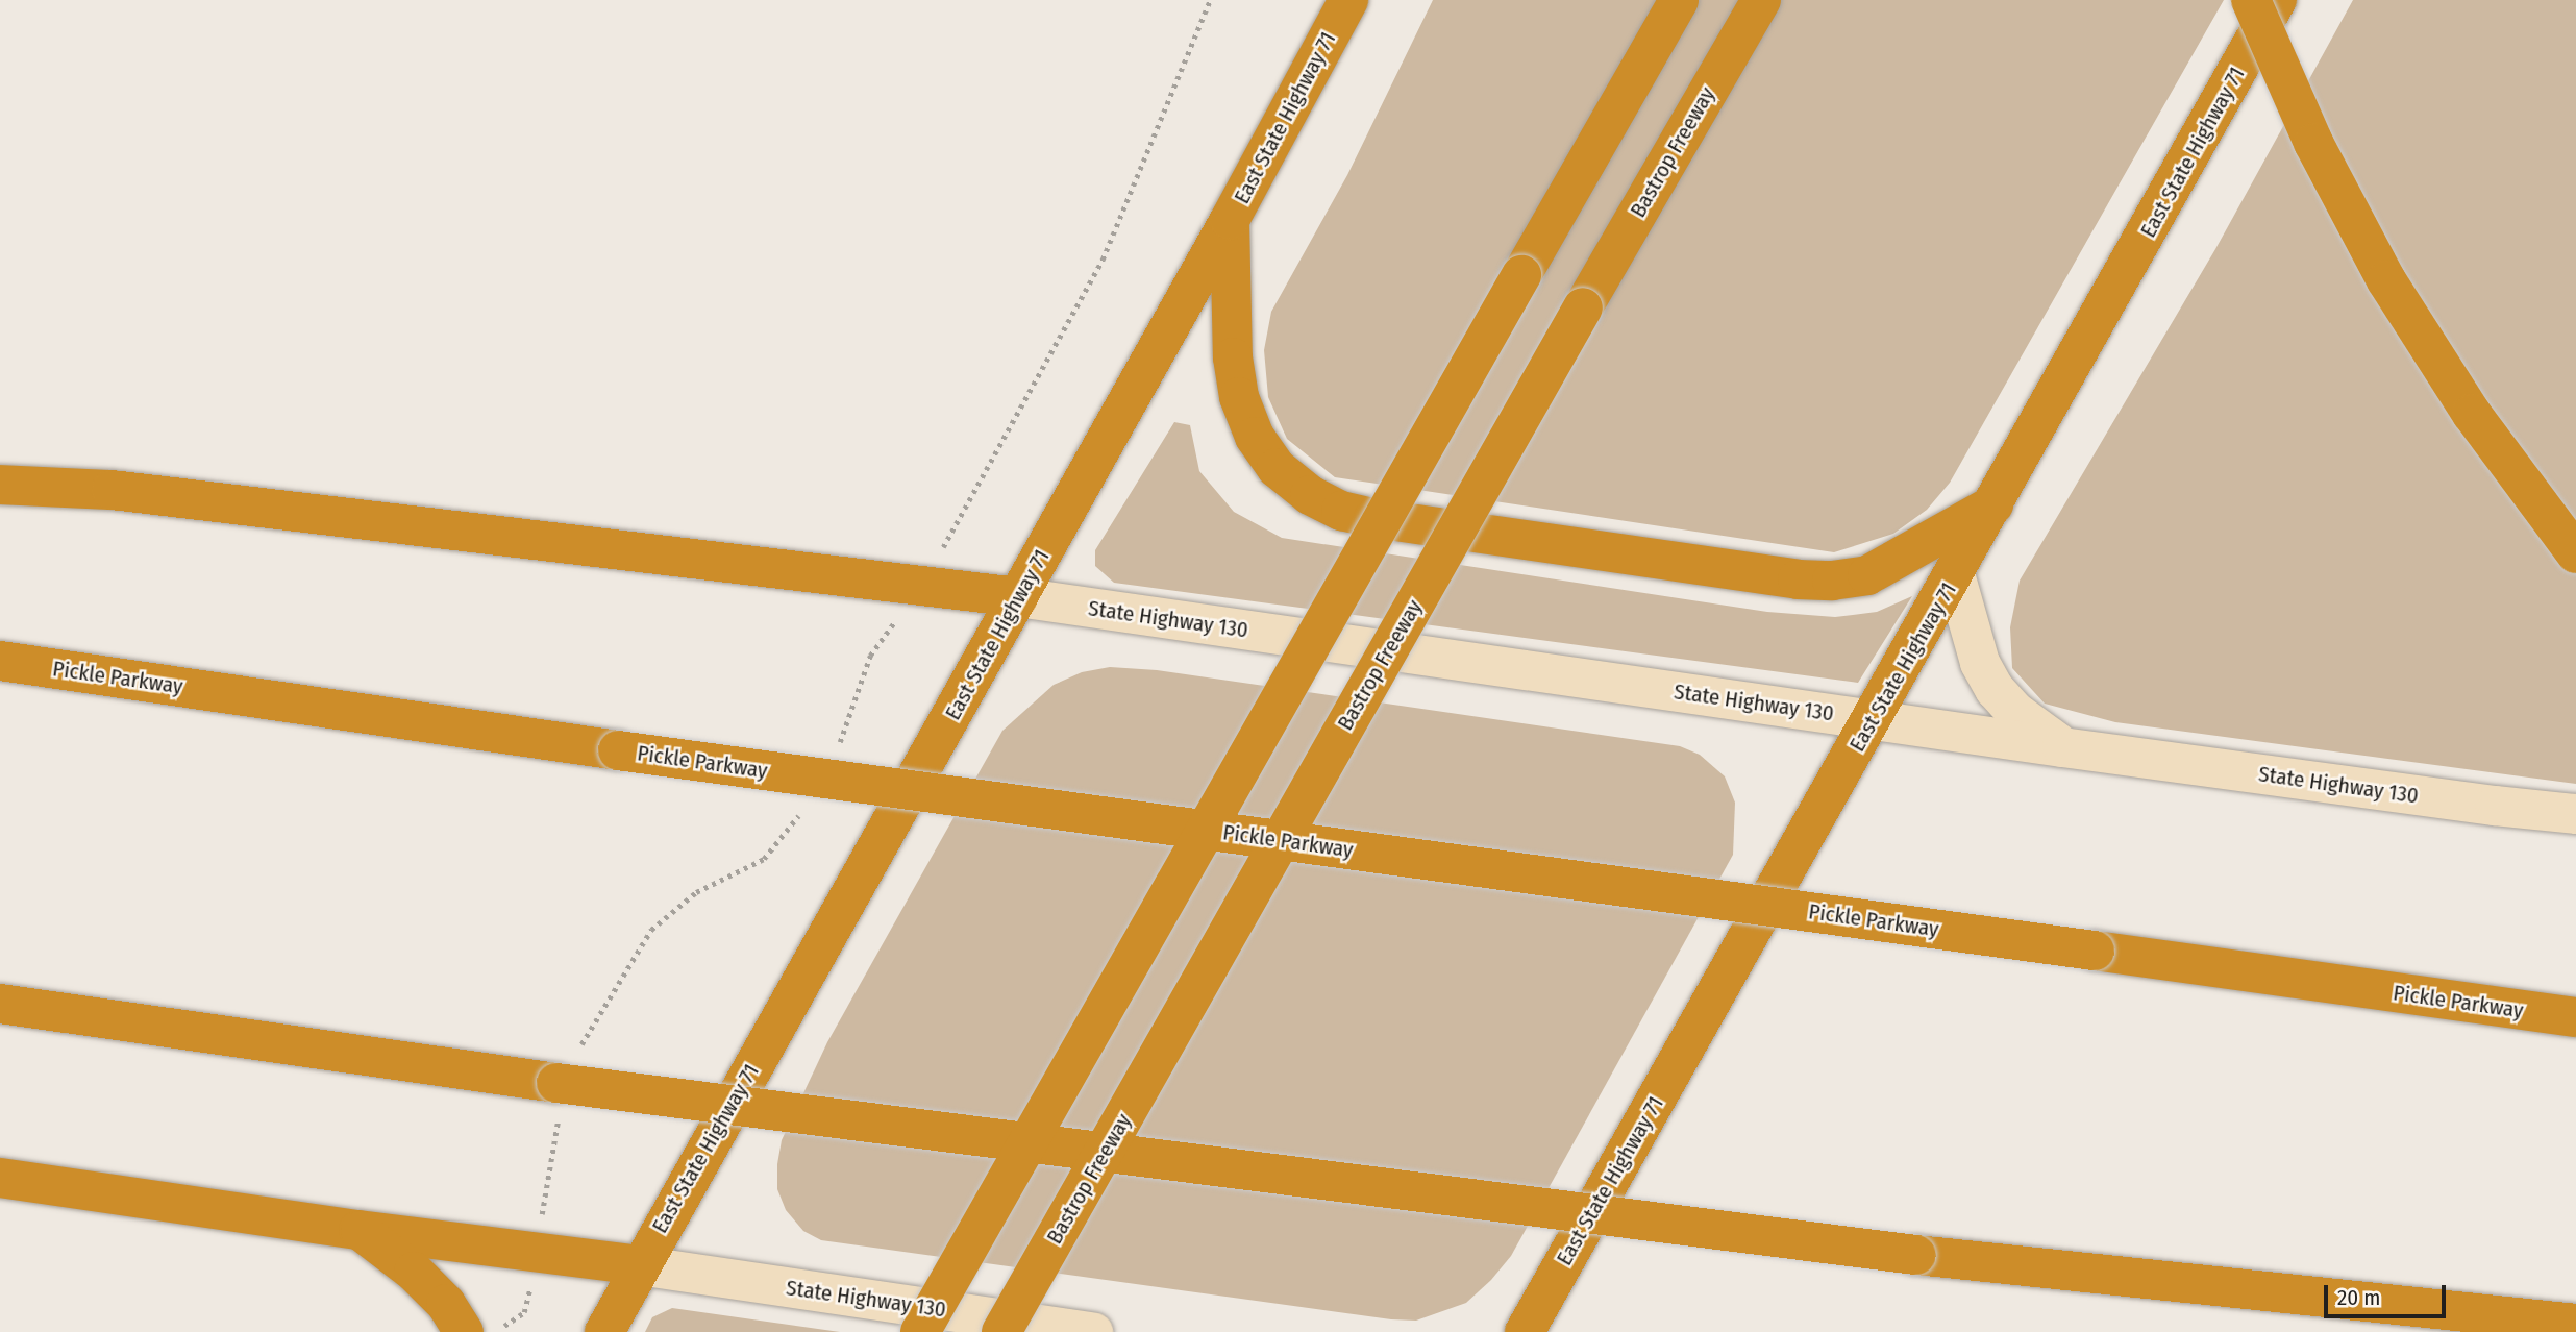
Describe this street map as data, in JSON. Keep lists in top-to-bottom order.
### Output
{
  "streets": {
    "highway": ["East State Highway 71", "Bastrop Freeway", "Pickle Parkway"],
    "street": ["State Highway 130"]
  },
  "crossings": [
    ["East State Highway 71", "State Highway 130"]
  ],
  "scale_bar": "20 m"
}
